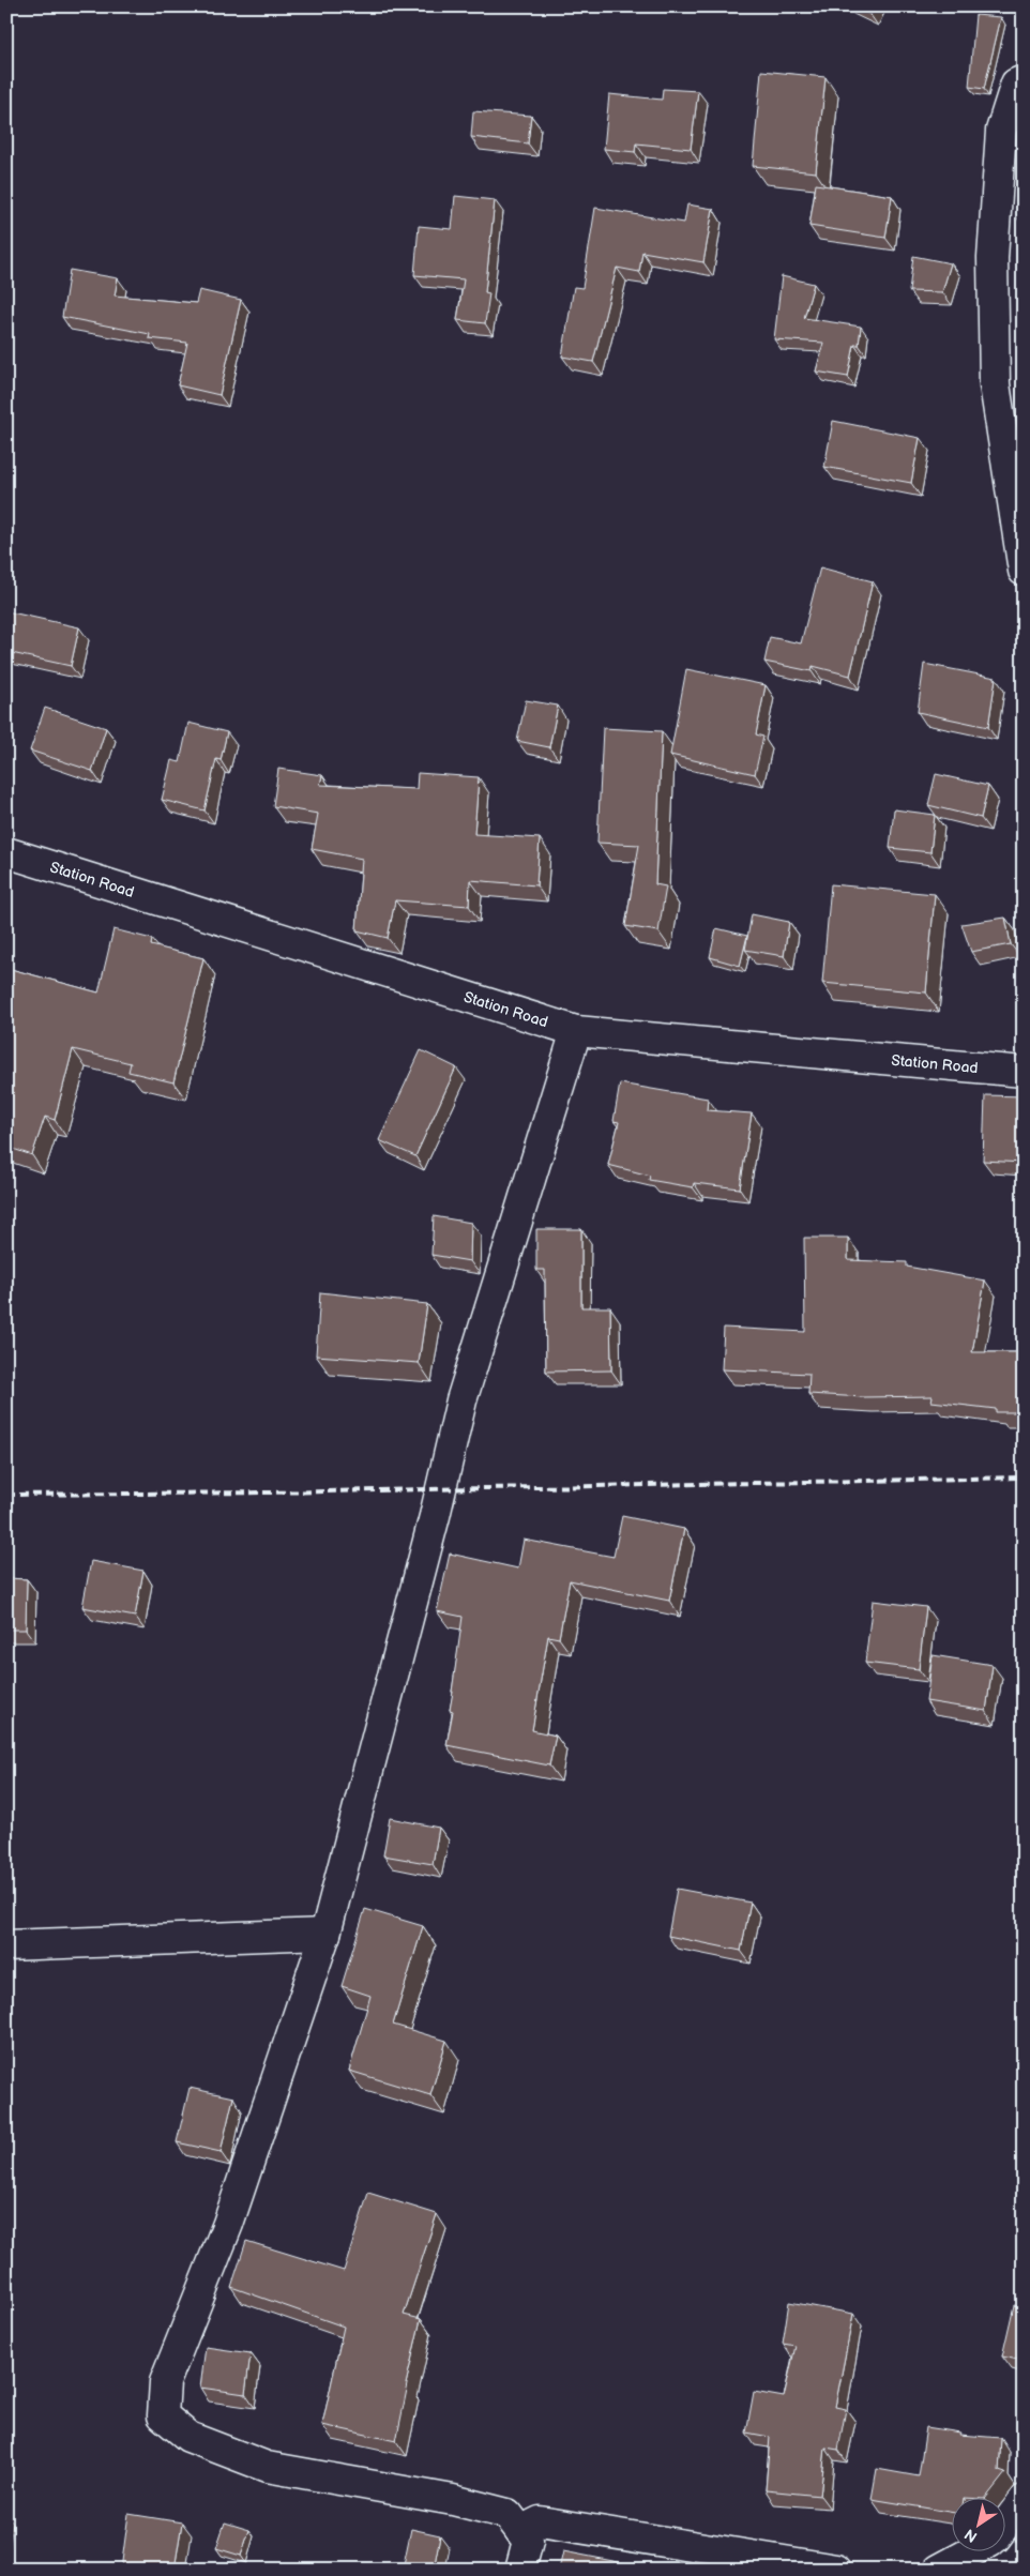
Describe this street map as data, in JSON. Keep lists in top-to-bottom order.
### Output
{
  "streets": {
    "street": ["Station Road"]
  },
  "north": "bottom left"
}
